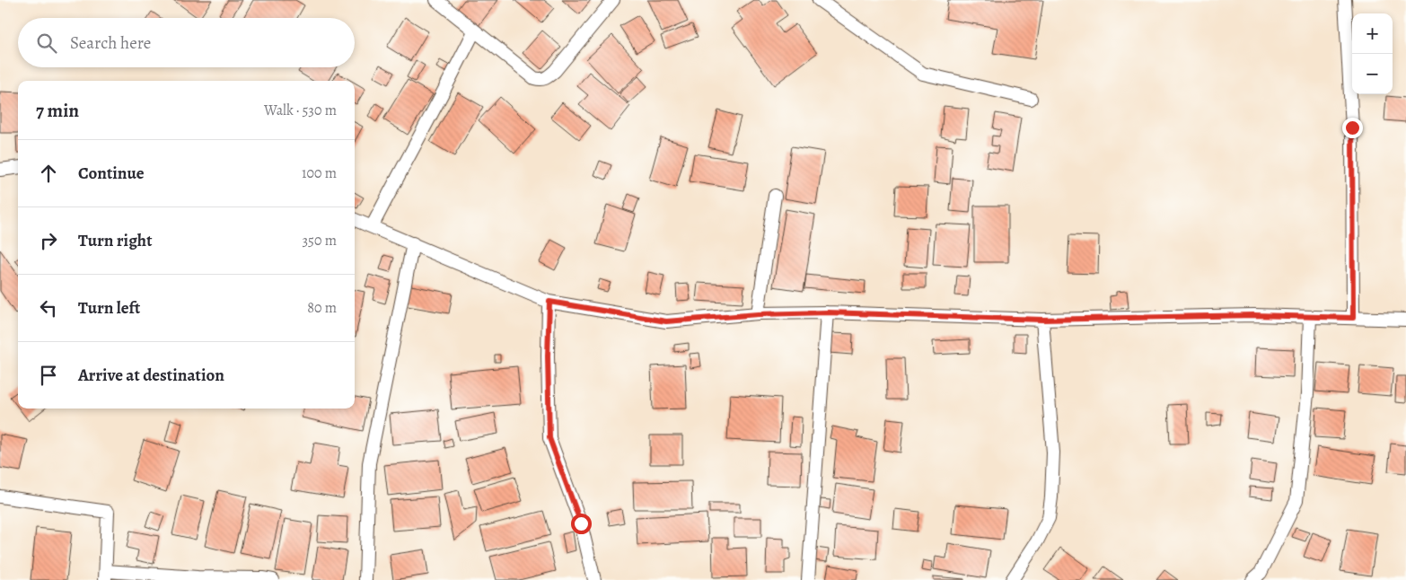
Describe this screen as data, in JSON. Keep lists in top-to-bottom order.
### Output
{
  "page": {
    "map_buttons": ["+", "−"],
    "search": "Search here",
    "heading": ["7 min", "Walk · 530 m"],
    "list": [
      ["Continue", "100 m"],
      ["Turn right", "350 m"],
      ["Turn left", "80 m"],
      "Arrive at destination"
    ]
  }
}
